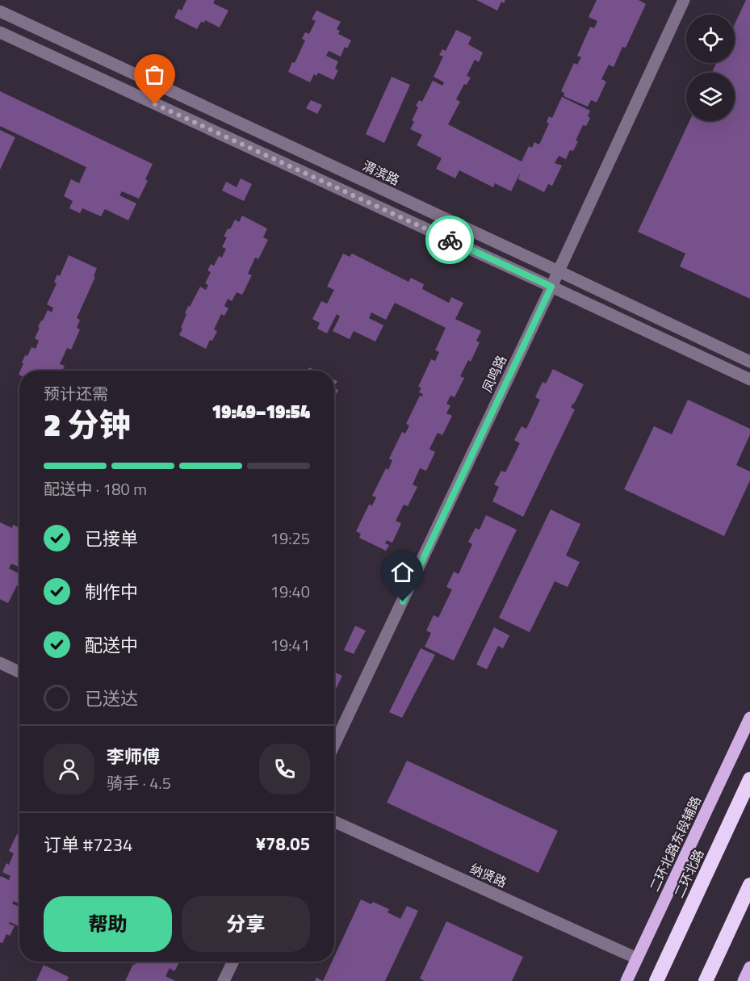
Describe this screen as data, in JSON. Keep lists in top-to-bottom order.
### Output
{
  "streets": {
    "highway": ["二环北路"],
    "main road": ["二环北路东段辅路"],
    "street": ["渭滨路", "凤鸣路", "纳贤路"]
  },
  "crossings": [
    ["渭滨路", "凤鸣路"],
    ["二环北路东段辅路", "纳贤路"]
  ],
  "page": {
    "heading": ["2 分钟", "预计还需", "19:49–19:54"],
    "panel": [
      "李师傅",
      "骑手 · 4.5",
      "订单 #7234",
      "¥78.05"
    ],
    "bar": "配送中 · 180 m",
    "list": [
      ["已接单", "19:25"],
      ["制作中", "19:40"],
      ["配送中", "19:41"],
      "已送达"
    ],
    "buttons": ["帮助", "分享"]
  }
}
